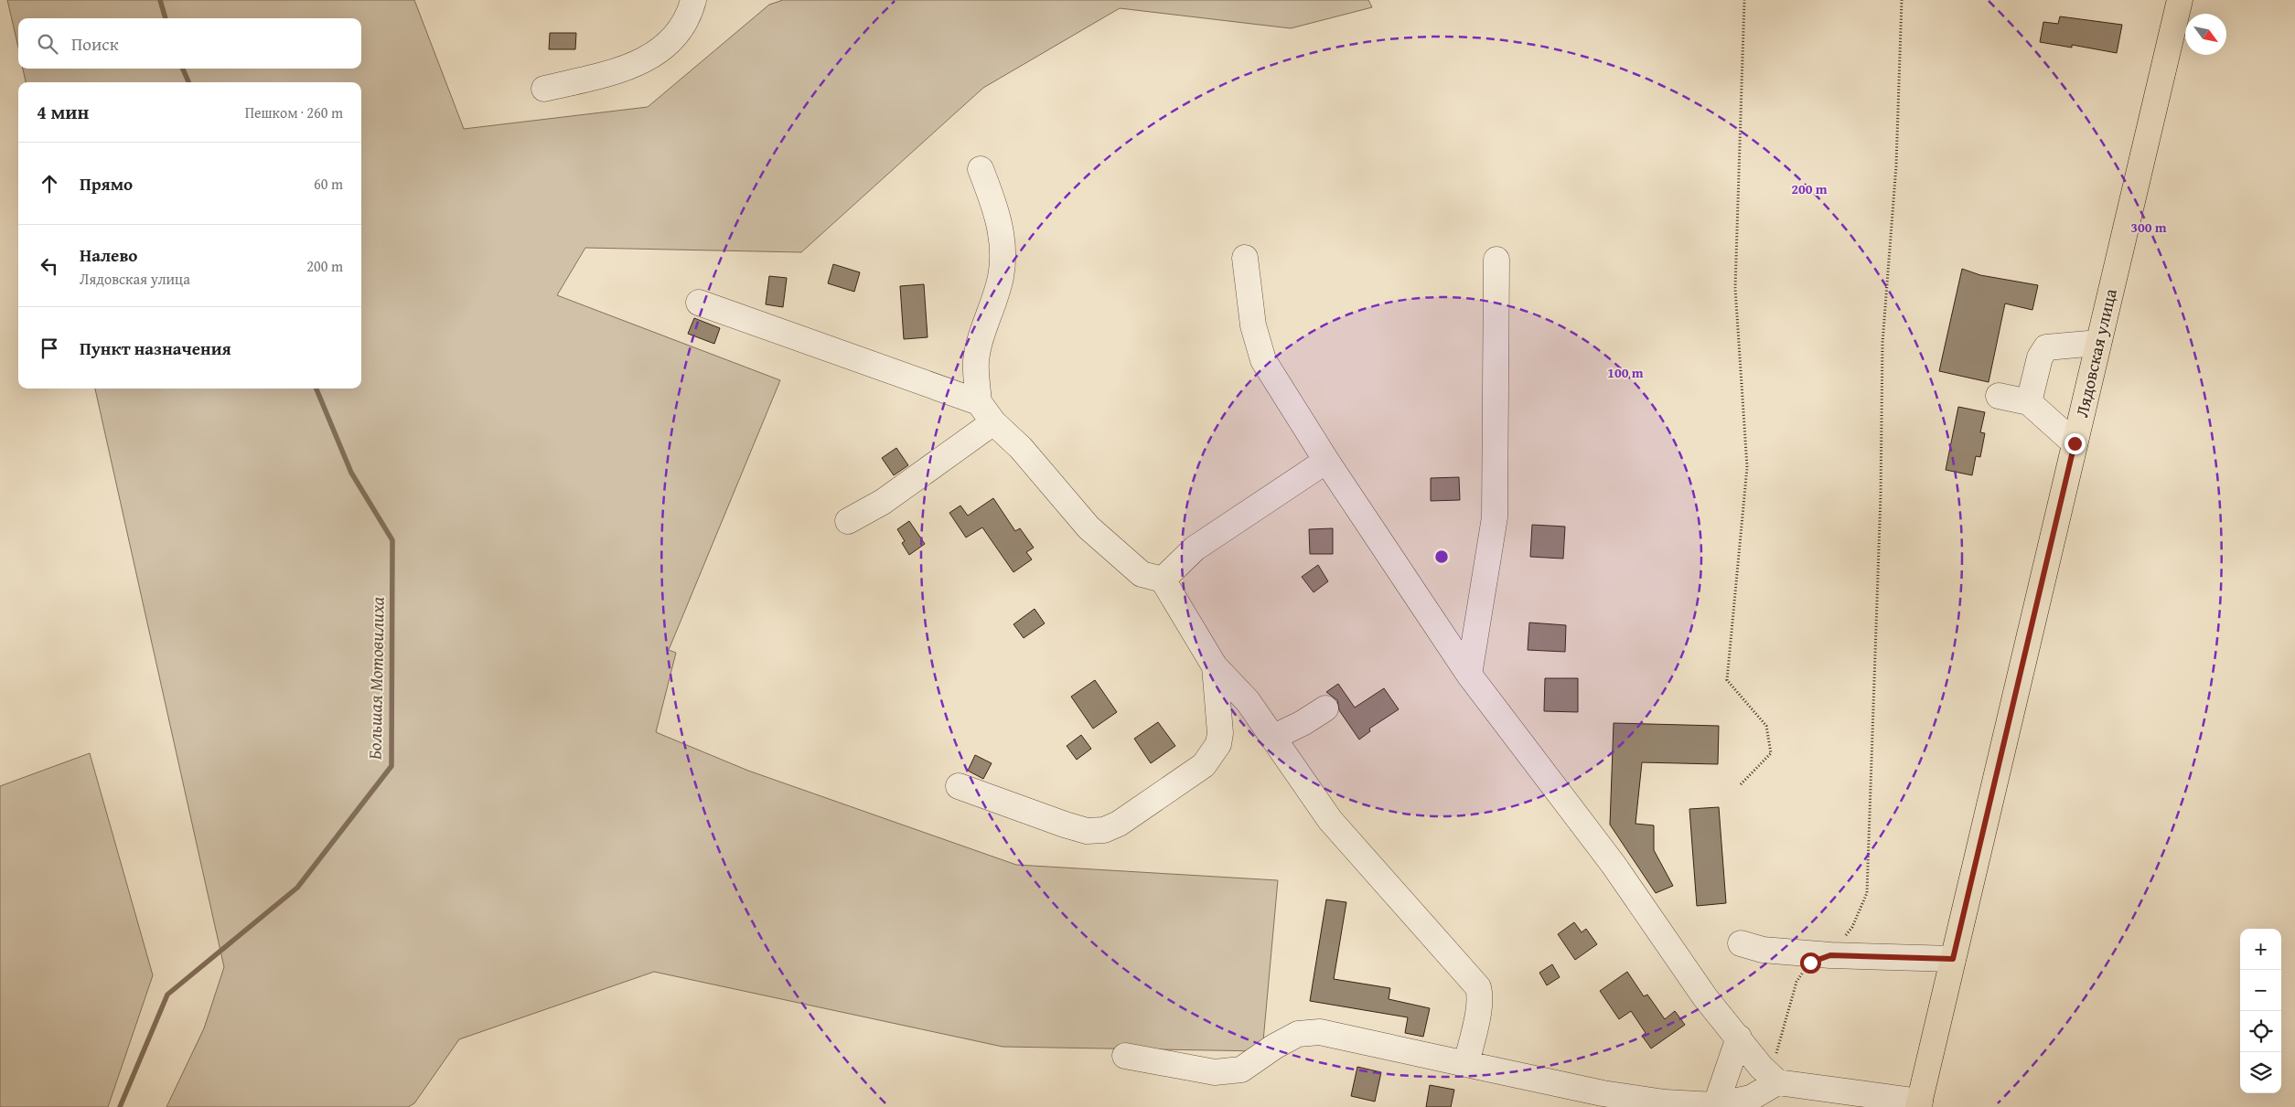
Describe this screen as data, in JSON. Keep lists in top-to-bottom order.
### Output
{
  "streets": {
    "main road": ["Лядовская улица"]
  },
  "water": ["Большая Мотовилиха"],
  "north": "bottom right",
  "page": {
    "search": "Поиск",
    "heading": ["4 мин", "Пешком · 260 m"],
    "list": [
      ["Прямо", "60 m"],
      ["Налево", "Лядовская улица", "200 m"],
      "Пункт назначения"
    ],
    "map_buttons": ["+", "−"]
  },
  "rings": ["200 m", "300 m", "100 m"]
}
